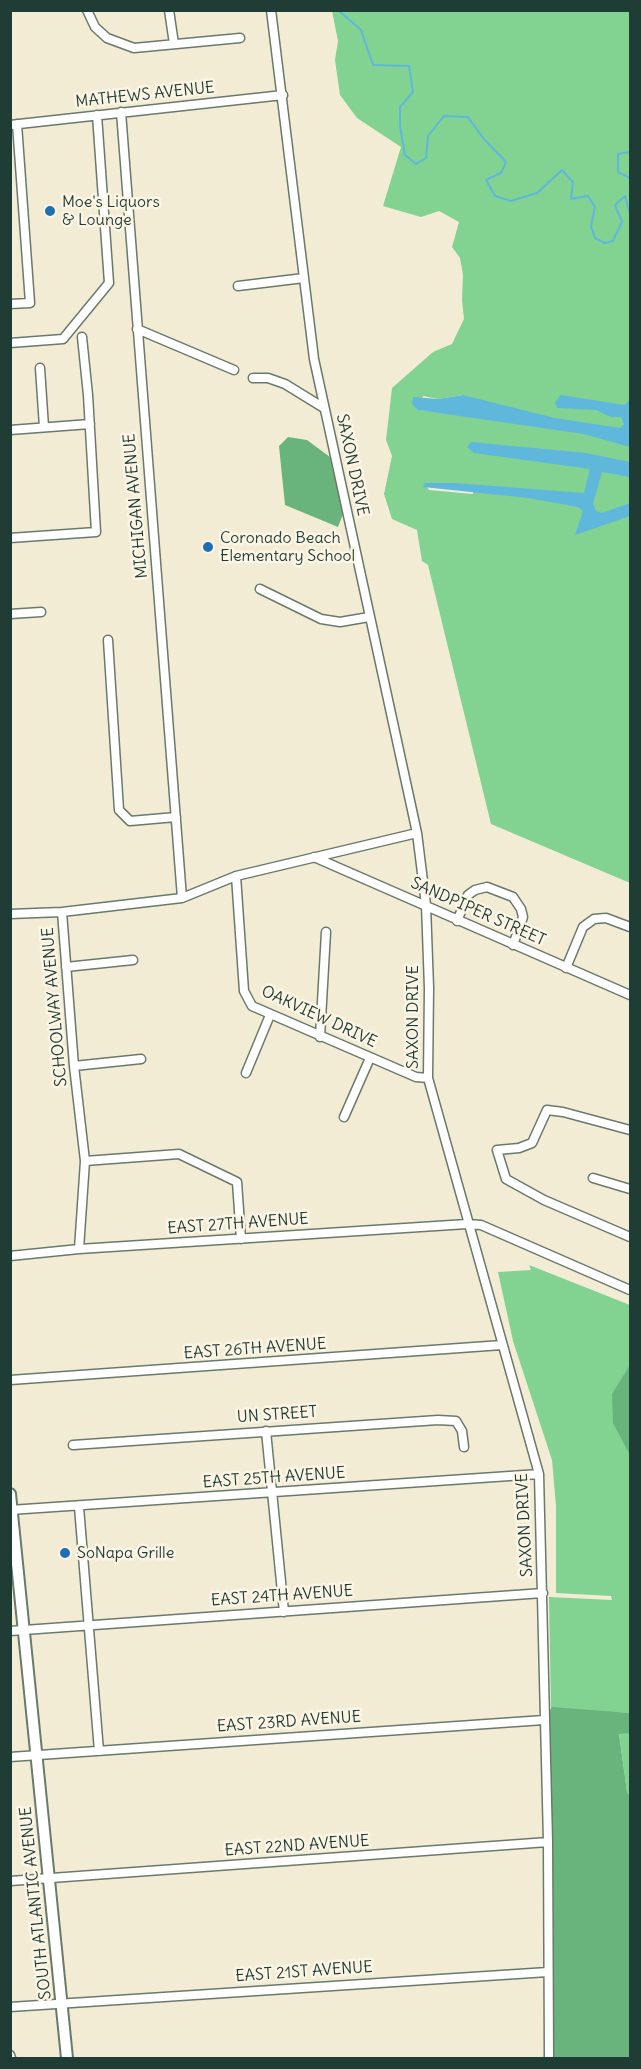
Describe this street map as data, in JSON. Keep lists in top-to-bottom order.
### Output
{
  "streets": {
    "main road": ["SOUTH ATLANTIC AVENUE"],
    "street": [
      "MATHEWS AVENUE",
      "SAXON DRIVE",
      "MICHIGAN AVENUE",
      "SANDPIPER STREET",
      "SCHOOLWAY AVENUE",
      "OAKVIEW DRIVE",
      "EAST 27TH AVENUE",
      "EAST 26TH AVENUE",
      "UN STREET",
      "EAST 25TH AVENUE",
      "EAST 24TH AVENUE",
      "EAST 23RD AVENUE",
      "EAST 22ND AVENUE",
      "EAST 21ST AVENUE"
    ]
  },
  "crossings": [
    ["MATHEWS AVENUE", "SAXON DRIVE"],
    ["MATHEWS AVENUE", "MICHIGAN AVENUE"],
    ["SAXON DRIVE", "SANDPIPER STREET"],
    ["SAXON DRIVE", "SCHOOLWAY AVENUE"],
    ["SAXON DRIVE", "OAKVIEW DRIVE"],
    ["SAXON DRIVE", "EAST 27TH AVENUE"],
    ["SAXON DRIVE", "EAST 26TH AVENUE"],
    ["SAXON DRIVE", "EAST 25TH AVENUE"],
    ["SAXON DRIVE", "EAST 24TH AVENUE"],
    ["SAXON DRIVE", "EAST 23RD AVENUE"],
    ["SAXON DRIVE", "EAST 22ND AVENUE"],
    ["SAXON DRIVE", "EAST 21ST AVENUE"],
    ["MICHIGAN AVENUE", "SCHOOLWAY AVENUE"],
    ["SANDPIPER STREET", "SCHOOLWAY AVENUE"],
    ["SCHOOLWAY AVENUE", "OAKVIEW DRIVE"],
    ["SCHOOLWAY AVENUE", "EAST 27TH AVENUE"],
    ["EAST 25TH AVENUE", "SOUTH ATLANTIC AVENUE"],
    ["EAST 24TH AVENUE", "SOUTH ATLANTIC AVENUE"],
    ["EAST 23RD AVENUE", "SOUTH ATLANTIC AVENUE"],
    ["EAST 22ND AVENUE", "SOUTH ATLANTIC AVENUE"],
    ["SOUTH ATLANTIC AVENUE", "EAST 21ST AVENUE"]
  ],
  "places": ["Moe's Liquors & Lounge", "Coronado Beach Elementary School", "SoNapa Grille"]
}
